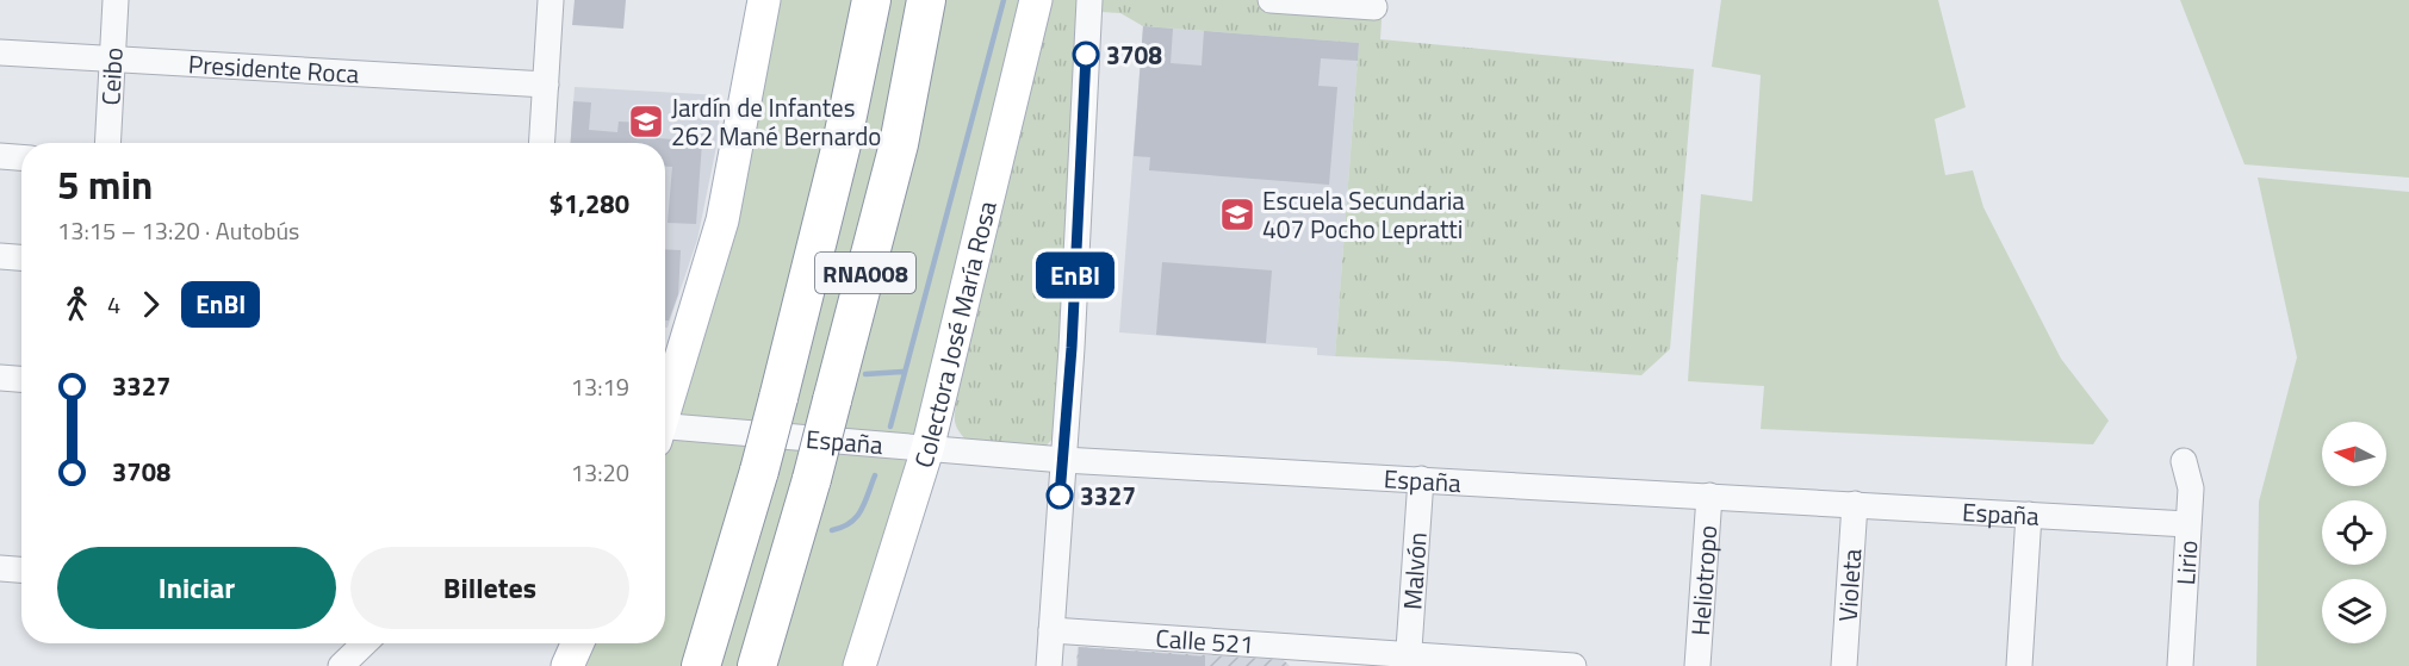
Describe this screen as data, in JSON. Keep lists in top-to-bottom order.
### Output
{
  "streets": {
    "highway": ["RNA008"],
    "main road": ["Colectora José María Rosa"],
    "street": [
      "Presidente Roca",
      "Ceibo",
      "España",
      "Lirio",
      "Malvón",
      "Heliotropo",
      "Violeta",
      "Calle 521"
    ]
  },
  "crossings": [
    ["Presidente Roca", "Ceibo"],
    ["Colectora José María Rosa", "España"],
    ["España", "Lirio"],
    ["España", "Malvón"],
    ["España", "Heliotropo"],
    ["España", "Violeta"],
    ["Malvón", "Calle 521"]
  ],
  "places": {
    "other": ["3708", "3327"],
    "school or university": ["Jardín de Infantes 262 Mané Bernardo", "Escuela Secundaria 407 Pocho Lepratti"]
  },
  "lines": ["bus line EnBI"],
  "north": "left",
  "page": {
    "on_map": "EnBI",
    "heading": ["5 min", "13:15 – 13:20 · Autobús", "$1,280"],
    "legs": ["4", "EnBI"],
    "list": [
      {
        "name": "3327",
        "value": "13:19"
      },
      {
        "name": "3708",
        "value": "13:20"
      }
    ],
    "buttons": ["Iniciar", "Billetes"]
  }
}
